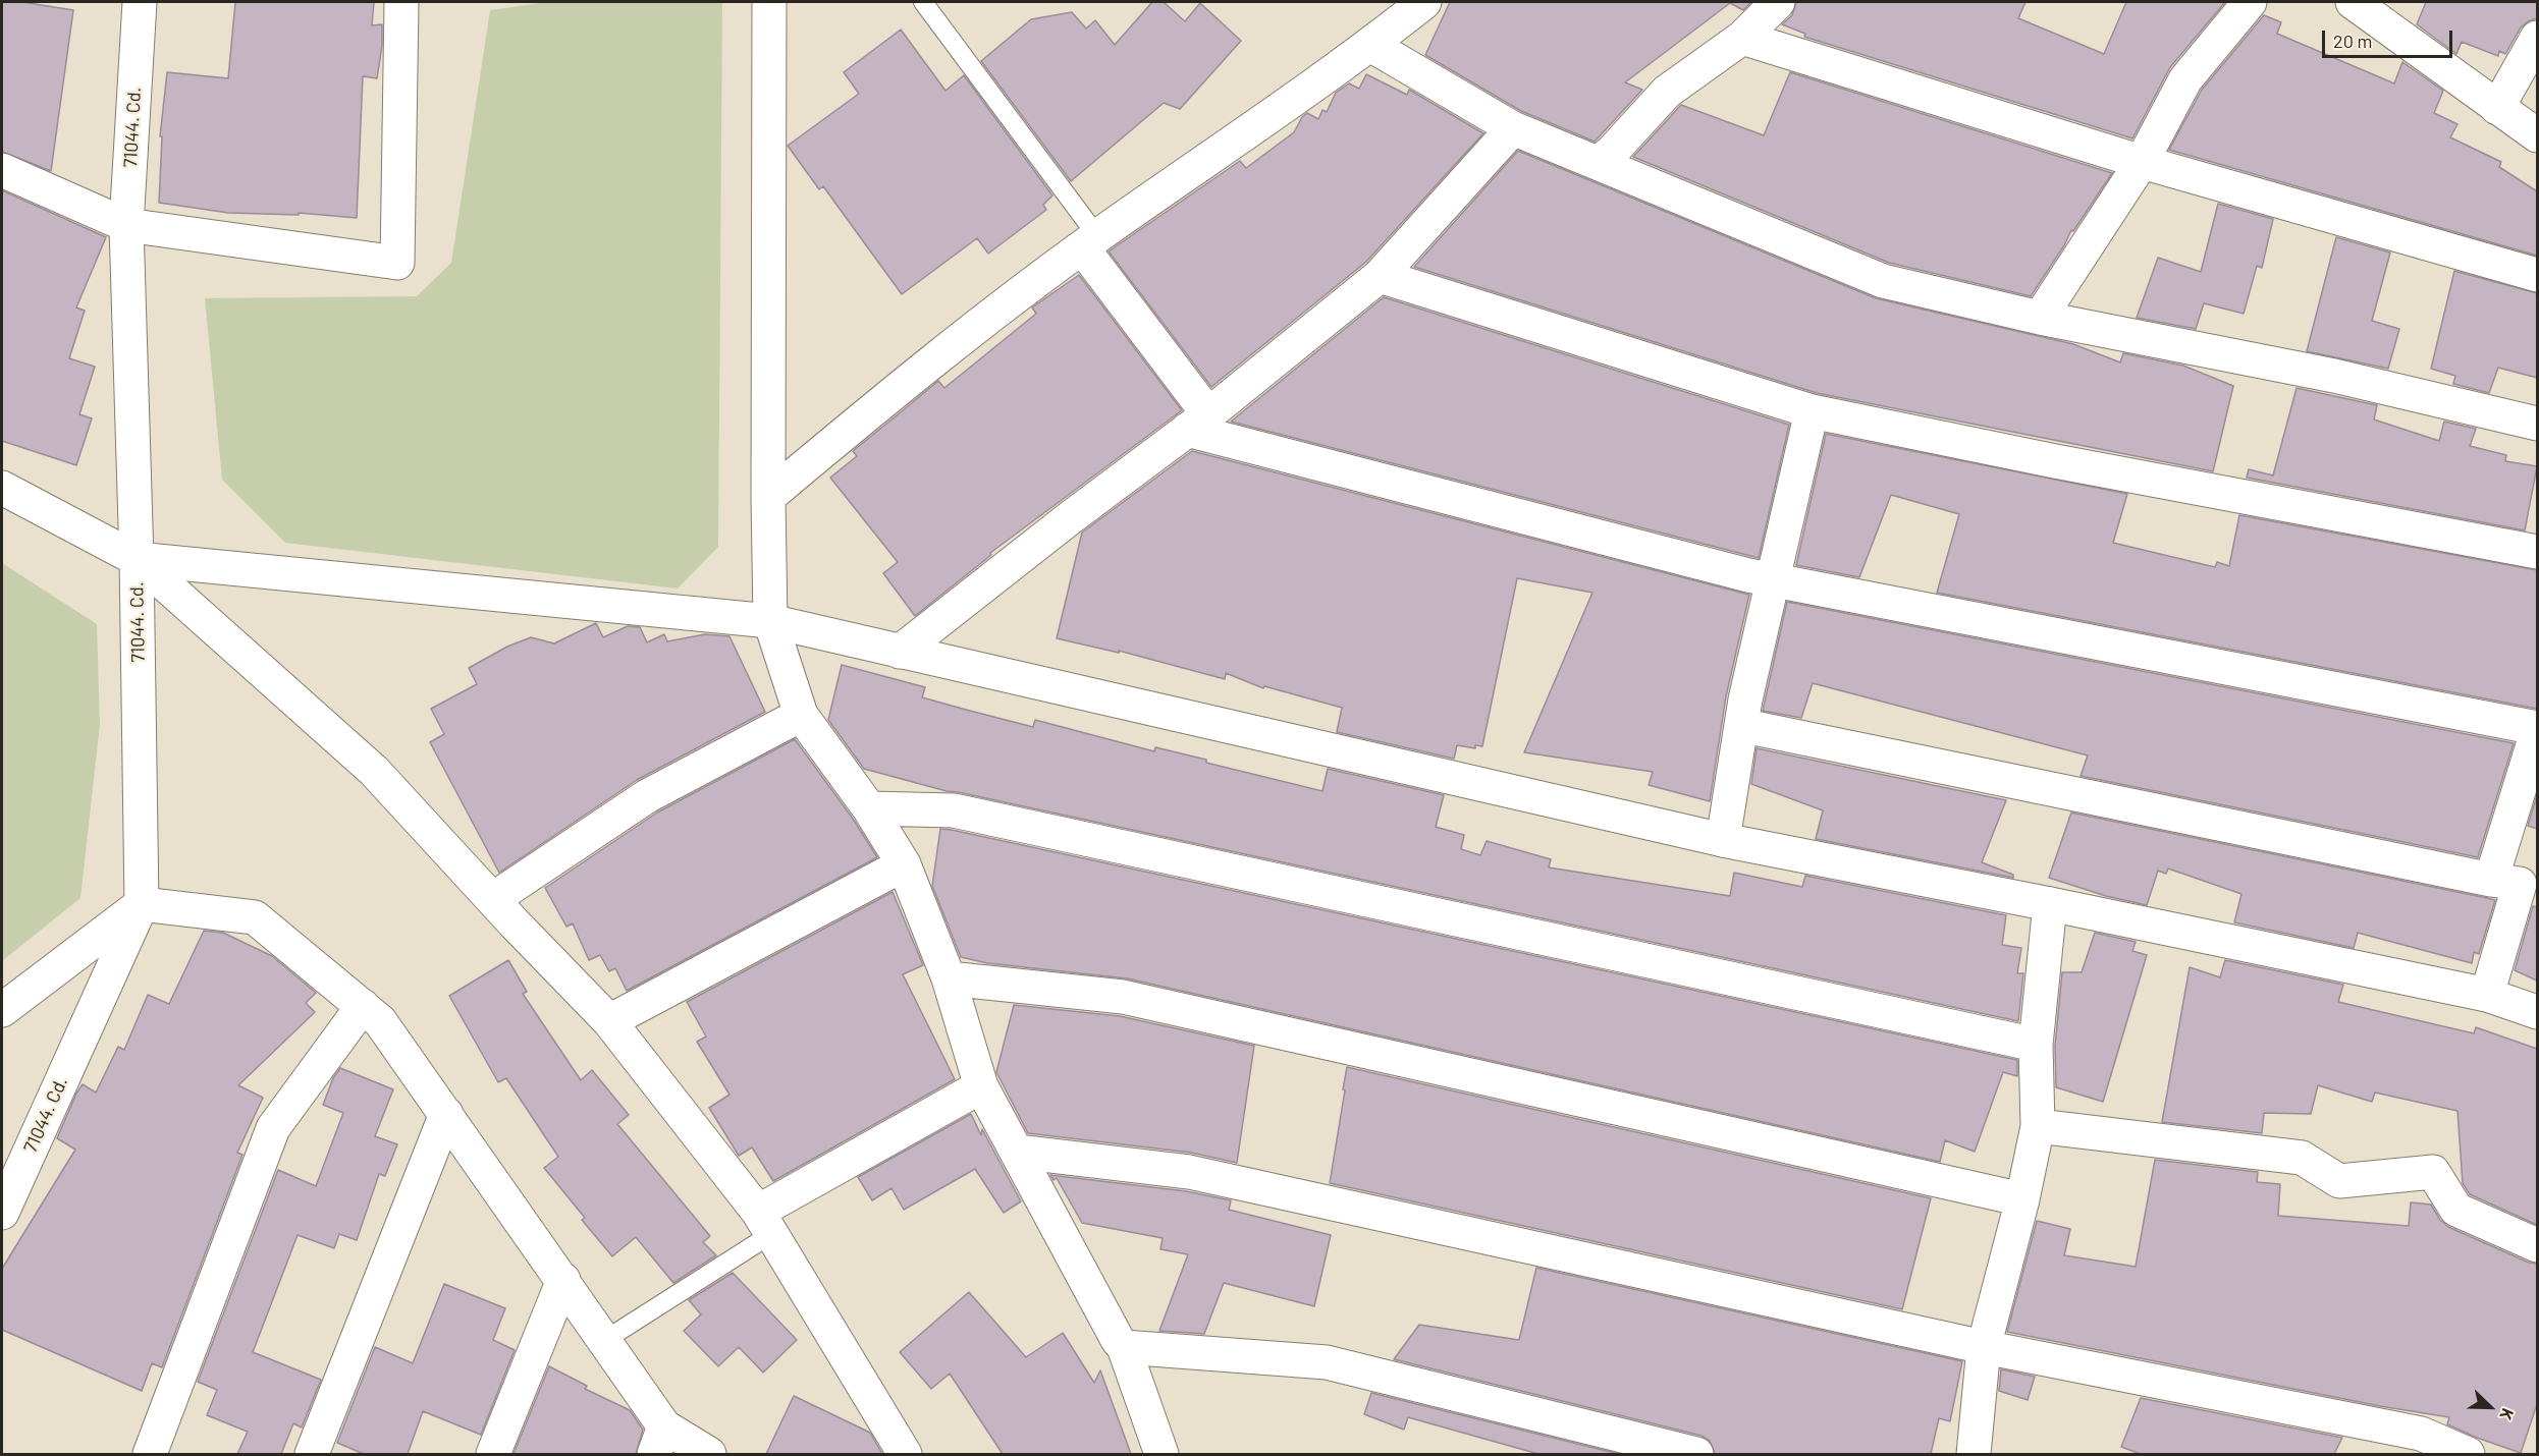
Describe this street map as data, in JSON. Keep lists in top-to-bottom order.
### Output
{
  "streets": {
    "street": ["71044. Cd."]
  },
  "scale_bar": "20 m",
  "north": "bottom right"
}
